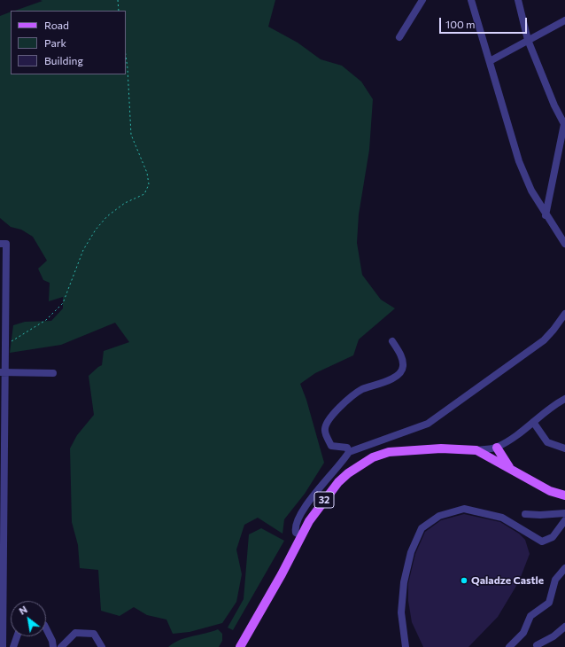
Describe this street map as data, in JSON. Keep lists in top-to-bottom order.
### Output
{
  "streets": {
    "main road": ["32"]
  },
  "places": ["Qaladze Castle"],
  "legend": ["Road", "Park", "Building"],
  "scale_bar": "100 m",
  "north": "top left"
}
